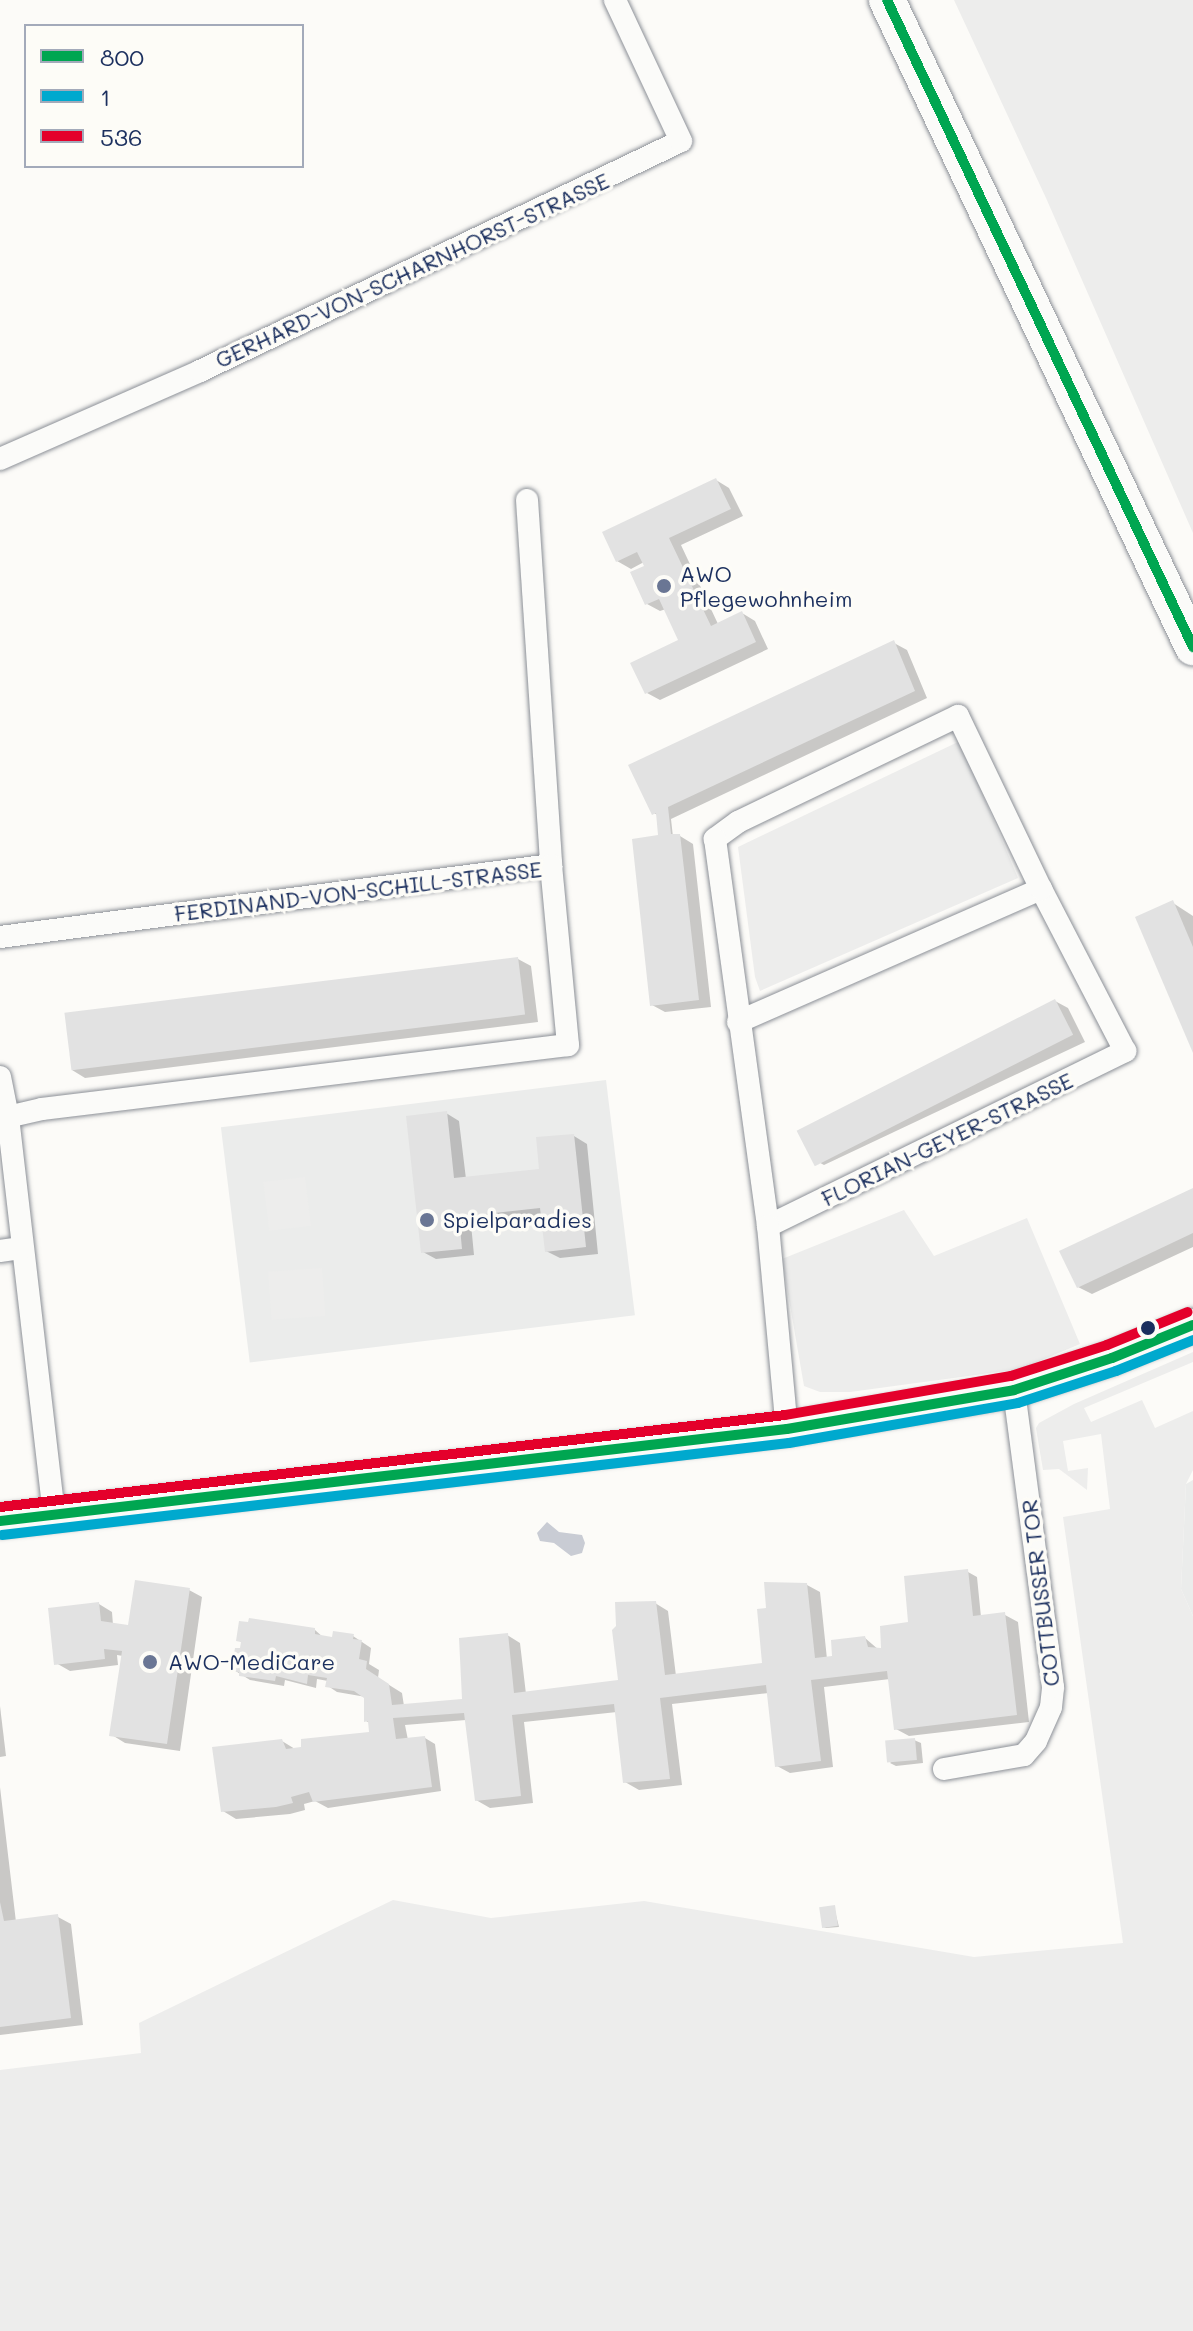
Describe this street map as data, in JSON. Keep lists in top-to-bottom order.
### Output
{
  "streets": {
    "street": [
      "GERHARD-VON-SCHARNHORST-STRASSE",
      "FERDINAND-VON-SCHILL-STRASSE",
      "FLORIAN-GEYER-STRASSE",
      "COTTBUSSER TOR"
    ]
  },
  "places": ["AWO Pflegewohnheim", "Spielparadies", "AWO-MediCare"],
  "lines": ["transit line 800", "transit line 536", "transit line 1"],
  "legend": ["800", "1", "536"]
}
